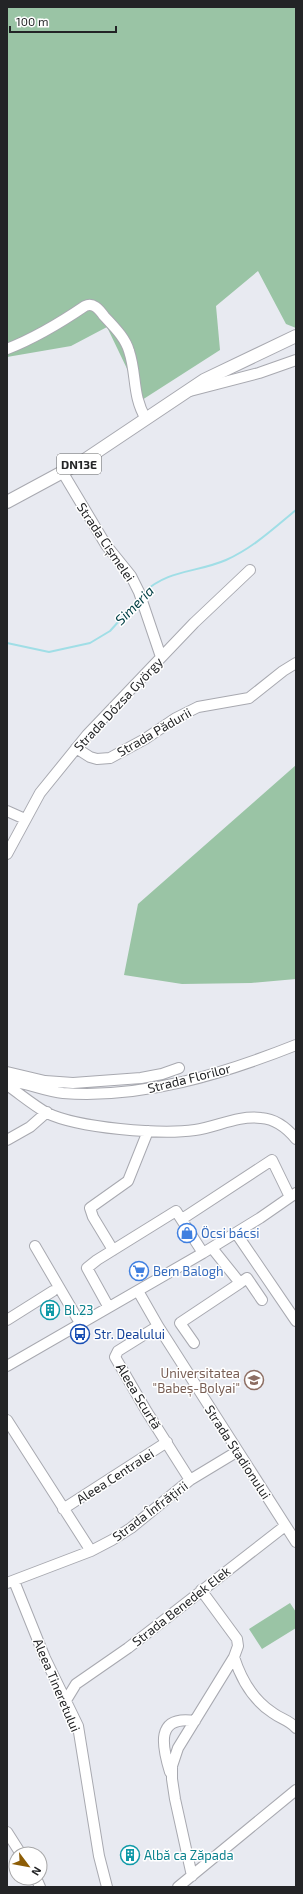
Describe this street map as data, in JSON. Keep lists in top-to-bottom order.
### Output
{
  "streets": {
    "main road": ["DN13E"],
    "street": [
      "Strada Cișmelei",
      "Strada Dózsa György",
      "Strada Pădurii",
      "Strada Florilor",
      "Aleea Scurtă",
      "Strada Stadionului",
      "Aleea Centralei",
      "Strada Înfrățirii",
      "Strada Benedek Elek",
      "Aleea Tineretului"
    ]
  },
  "crossings": [
    ["DN13E", "Strada Cișmelei"],
    ["Strada Cișmelei", "Strada Dózsa György"],
    ["Strada Dózsa György", "Strada Pădurii"],
    ["Aleea Scurtă", "Strada Stadionului"],
    ["Aleea Scurtă", "Aleea Centralei"],
    ["Aleea Scurtă", "Strada Înfrățirii"],
    ["Strada Stadionului", "Strada Înfrățirii"],
    ["Strada Stadionului", "Strada Benedek Elek"],
    ["Aleea Centralei", "Strada Înfrățirii"],
    ["Strada Înfrățirii", "Aleea Tineretului"],
    ["Strada Benedek Elek", "Aleea Tineretului"]
  ],
  "water": ["Simeria"],
  "places": {
    "shop": ["Öcsi bácsi"],
    "supermarket": ["Bem Balogh"],
    "building": ["Bl.23", "Albă ca Zăpada"],
    "bus stop": ["Str. Dealului"],
    "school or university": ["Universitatea \"Babeș-Bolyai\""]
  },
  "scale_bar": "100 m",
  "north": "bottom right"
}
